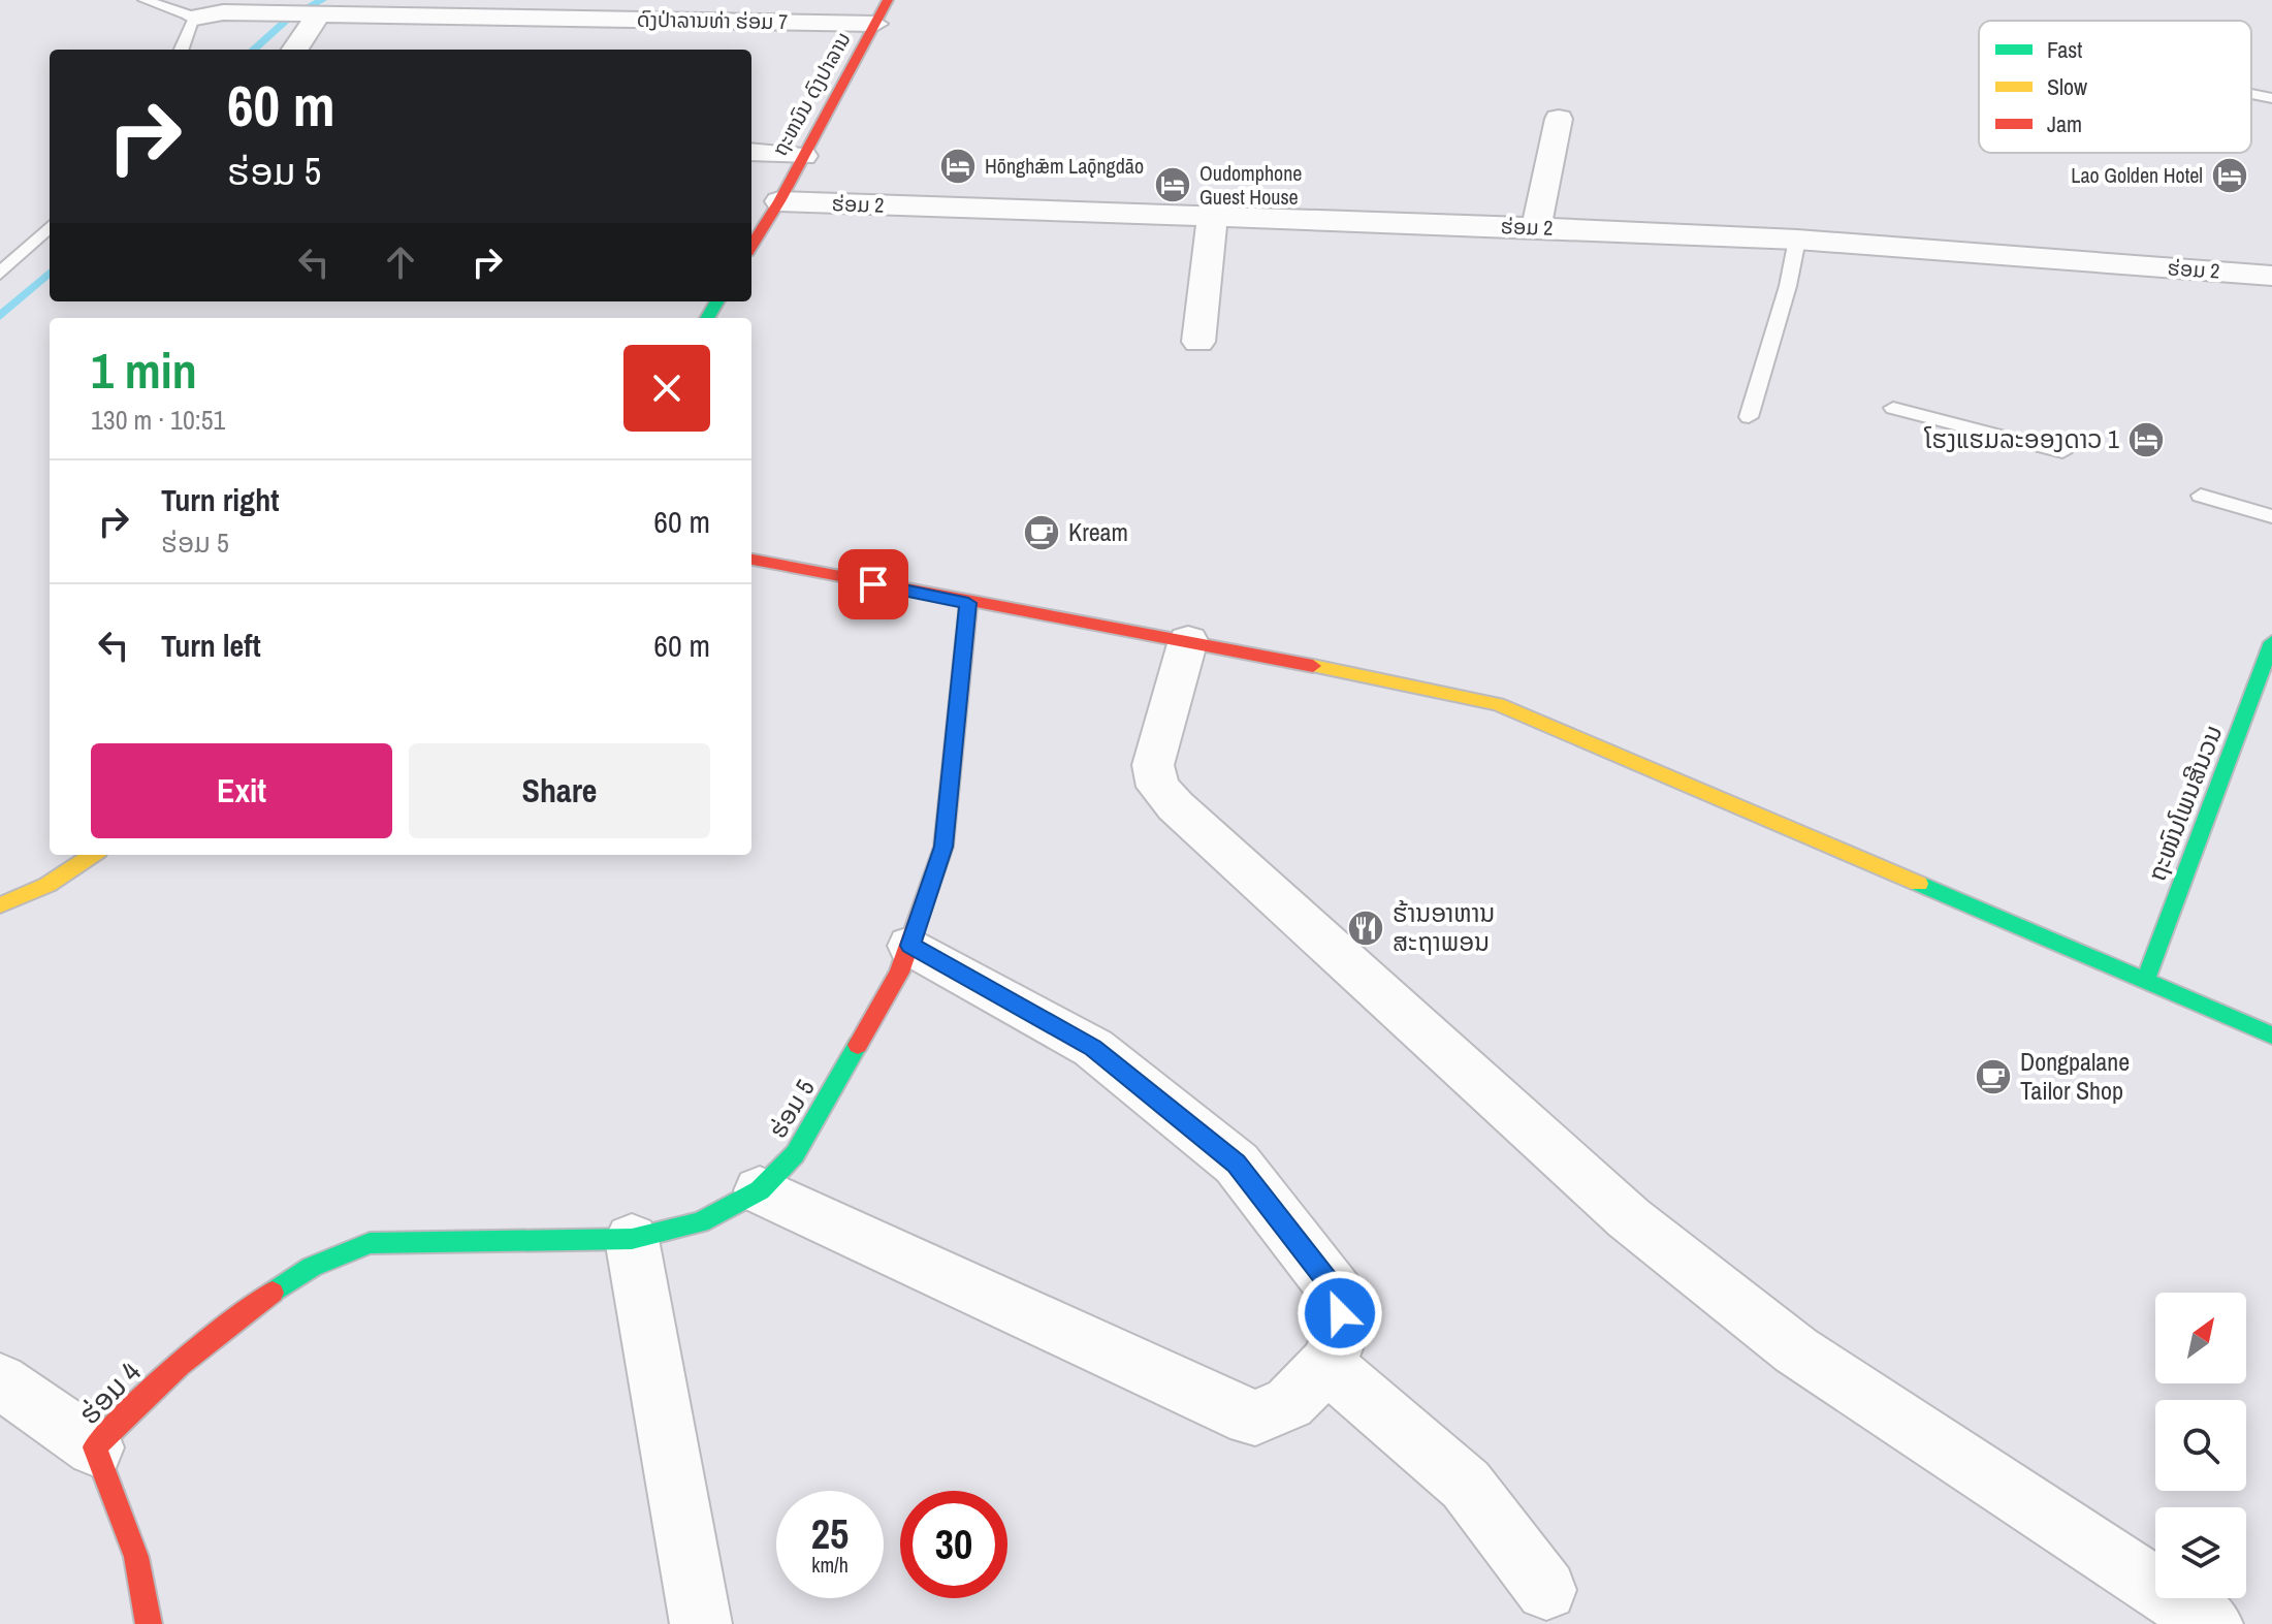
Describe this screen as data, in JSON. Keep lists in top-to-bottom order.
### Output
{
  "streets": {
    "street": [
      "ດົງປ່າລານທ່າ ຮ່ອມ 7",
      "ຖະຫນົນ ດົງປາລານ",
      "ຮ່ອມ 2",
      "ຖະໜົນໂພນສີນວນ",
      "ຮ່ອມ 5",
      "ຮ່ອມ 4"
    ]
  },
  "crossings": [
    ["ດົງປ່າລານທ່າ ຮ່ອມ 7", "ຖະຫນົນ ດົງປາລານ"],
    ["ຖະຫນົນ ດົງປາລານ", "ຮ່ອມ 2"],
    ["ຮ່ອມ 5", "ຮ່ອມ 4"]
  ],
  "places": {
    "hotel": [
      "Hōnghǣm Laǭngdāo",
      "Lao Golden Hotel",
      "Oudomphone Guest House",
      "ໂຮງແຮມລະອອງດາວ 1"
    ],
    "cafe": ["Kream", "Dongpalane Tailor Shop"],
    "restaurant": ["ຮ້ານອາຫານ ສະຖາພອນ"]
  },
  "legend": ["Fast", "Slow", "Jam"],
  "north": "top right",
  "page": {
    "turn": ["60 m", "ຮ່ອມ 5"],
    "heading": ["1 min", "130 m · 10:51"],
    "list": [
      {
        "name": "Turn right",
        "note": "ຮ່ອມ 5",
        "value": "60 m"
      },
      {
        "name": "Turn left",
        "value": "60 m"
      }
    ],
    "buttons": ["Exit", "Share"],
    "speed": "25 km/h",
    "limit": "30"
  }
}
